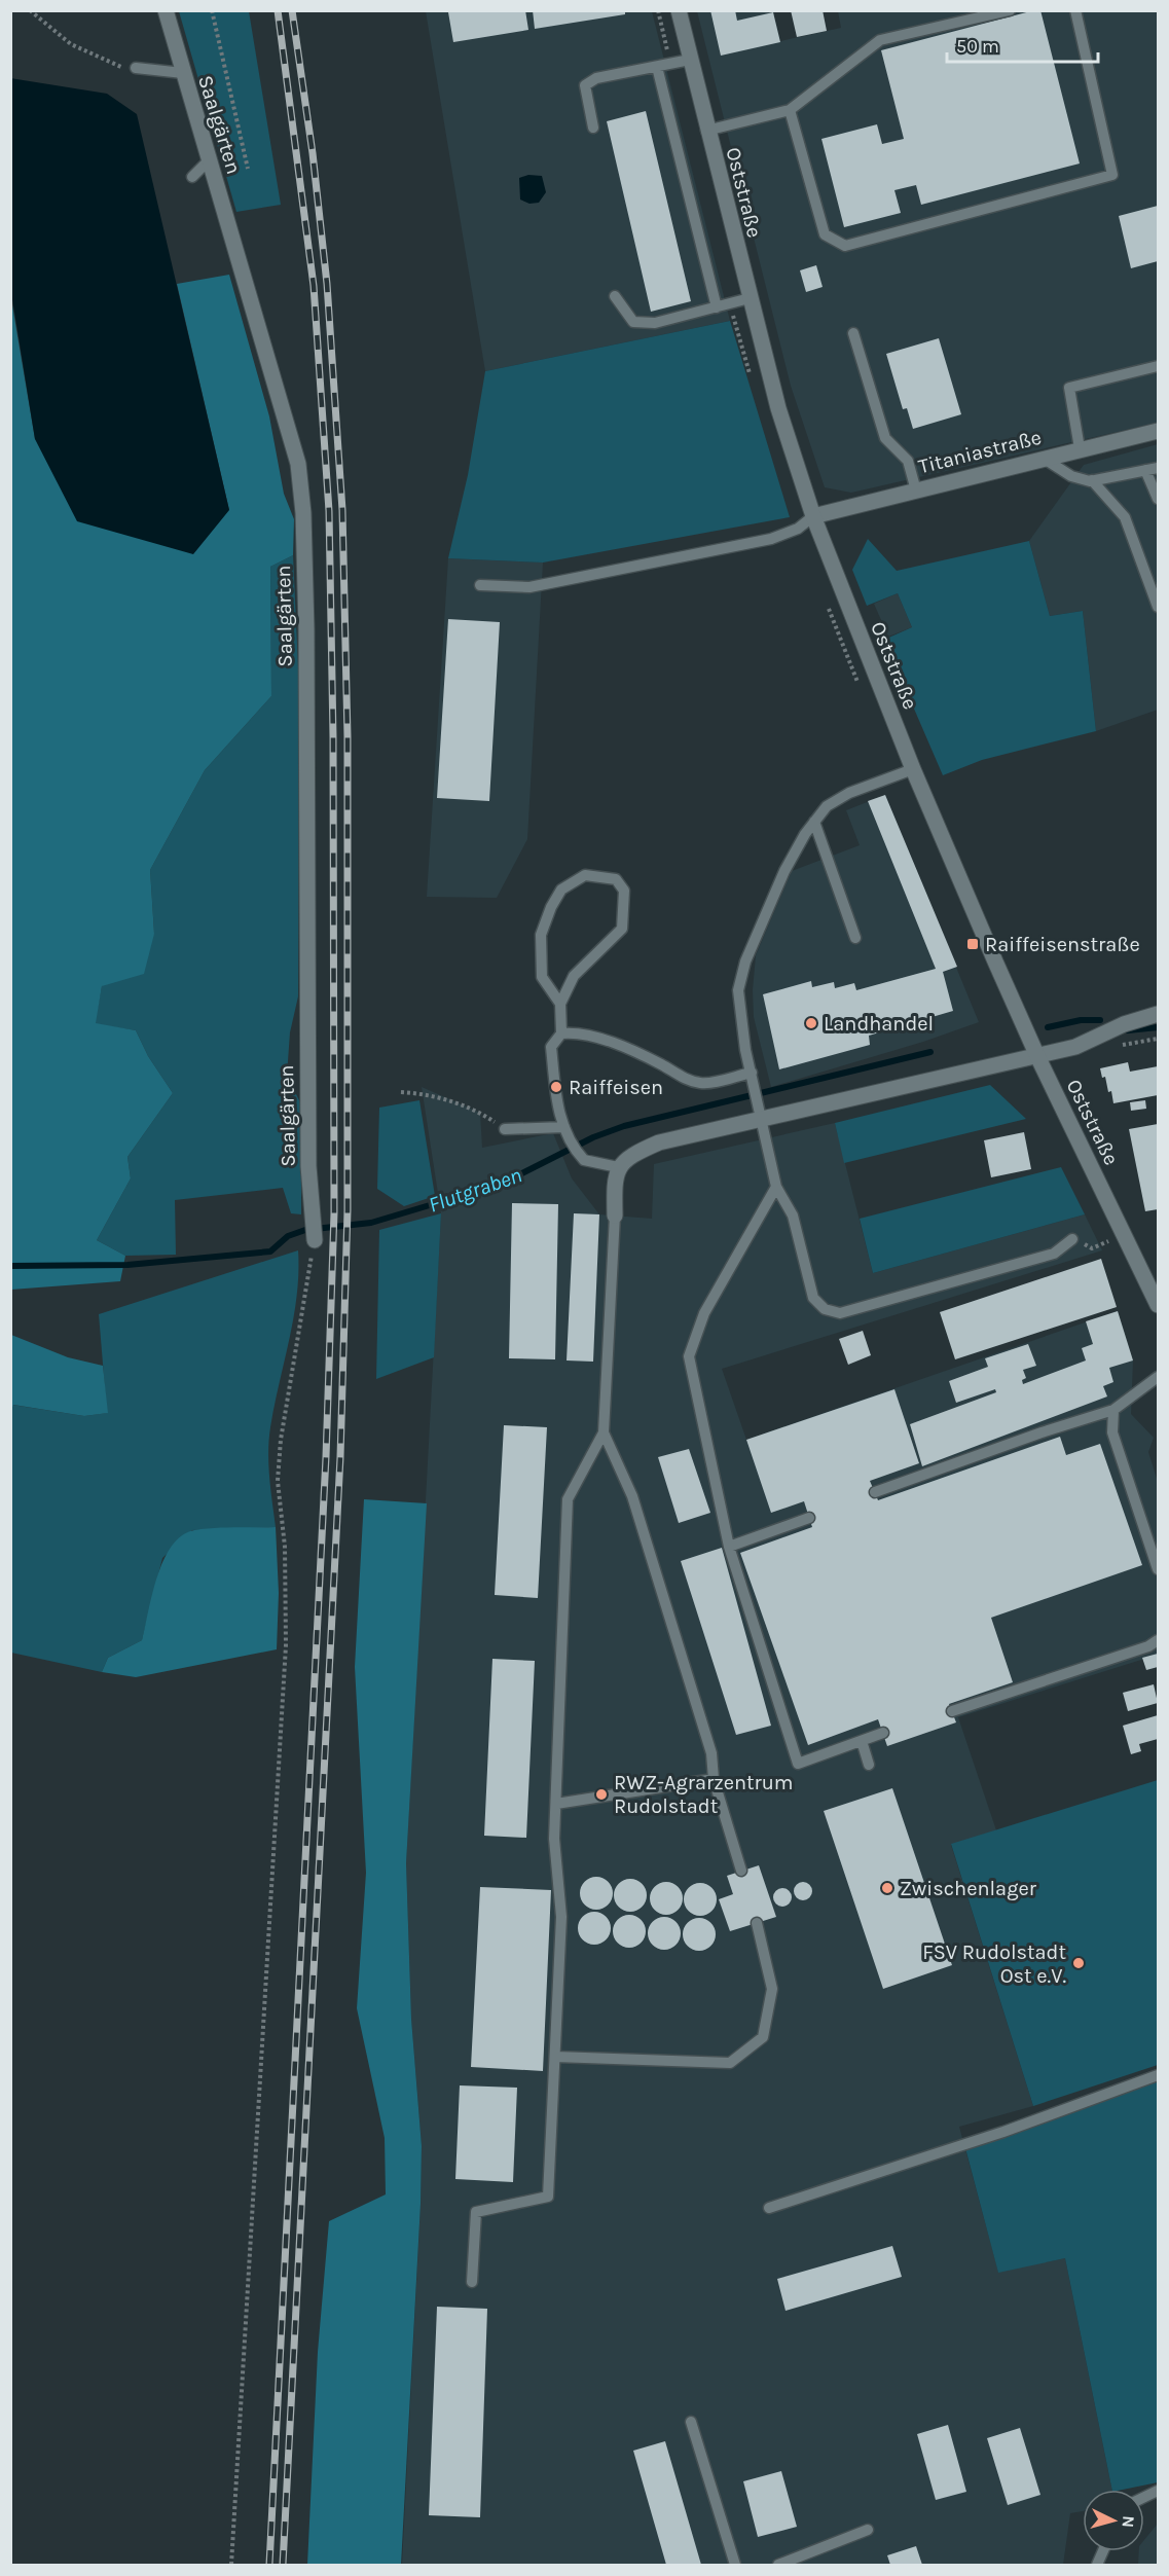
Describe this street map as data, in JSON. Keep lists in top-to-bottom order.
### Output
{
  "streets": {
    "street": ["Saalgärten", "Oststraße", "Titaniastraße"]
  },
  "crossings": [
    ["Oststraße", "Titaniastraße"]
  ],
  "water": ["Flutgraben"],
  "places": {
    "transit": ["Raiffeisenstraße"],
    "other": [
      "Landhandel",
      "Raiffeisen",
      "RWZ-Agrarzentrum Rudolstadt",
      "Zwischenlager",
      "FSV Rudolstadt Ost e.V."
    ]
  },
  "scale_bar": "50 m",
  "north": "right"
}
